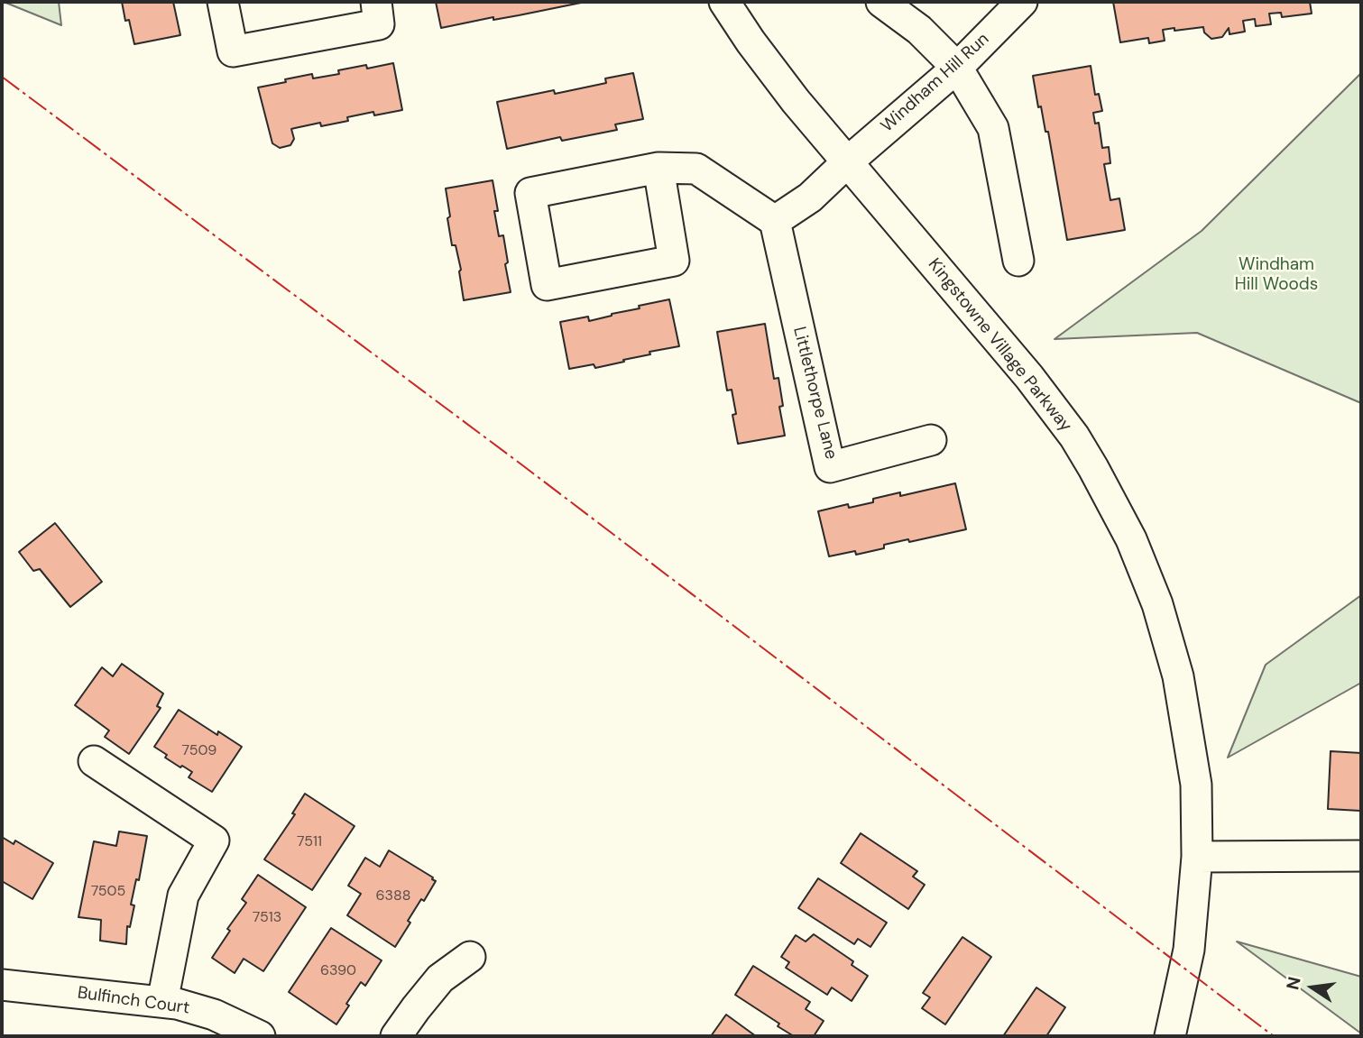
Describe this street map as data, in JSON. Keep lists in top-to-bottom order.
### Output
{
  "streets": {
    "street": [
      "Windham Hill Run",
      "Kingstowne Village Parkway",
      "Littlethorpe Lane",
      "Bulfinch Court"
    ]
  },
  "crossings": [
    ["Windham Hill Run", "Kingstowne Village Parkway"]
  ],
  "parks": ["Windham Hill Woods"],
  "house_numbers": [
    "7509",
    "7511",
    "7505",
    "6388",
    "7513",
    "6390"
  ],
  "north": "left"
}
